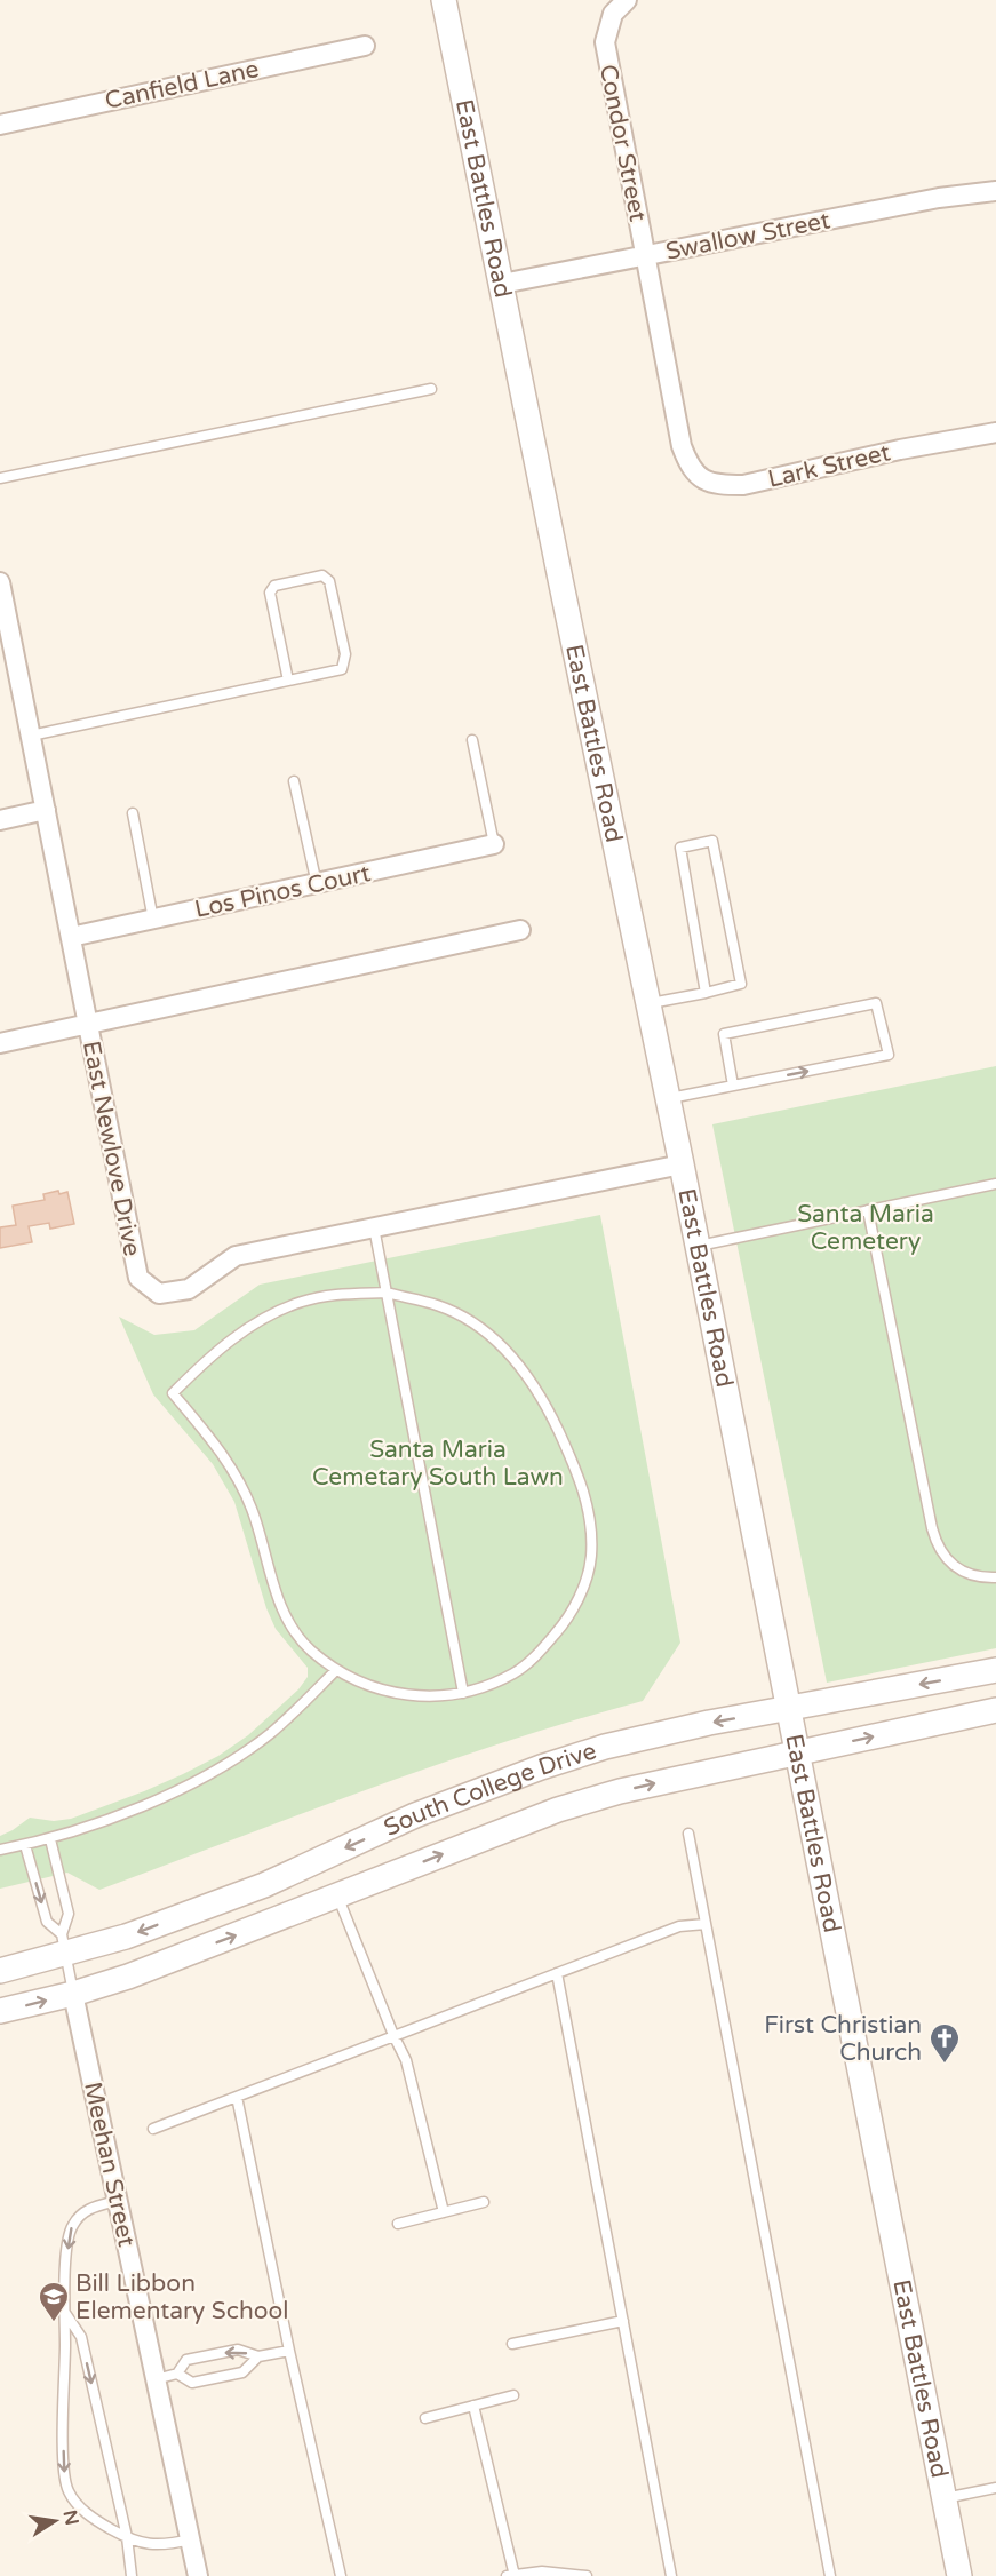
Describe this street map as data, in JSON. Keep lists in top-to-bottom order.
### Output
{
  "streets": {
    "street": [
      "Canfield Lane",
      "Condor Street",
      "East Battles Road",
      "Swallow Street",
      "Lark Street",
      "Los Pinos Court",
      "East Newlove Drive",
      "South College Drive",
      "Meehan Street"
    ]
  },
  "crossings": [
    ["Condor Street", "Swallow Street"],
    ["Condor Street", "Lark Street"],
    ["East Battles Road", "Swallow Street"],
    ["East Battles Road", "East Newlove Drive"],
    ["East Battles Road", "South College Drive"],
    ["Los Pinos Court", "East Newlove Drive"],
    ["South College Drive", "Meehan Street"]
  ],
  "parks": ["Santa Maria Cemetery", "Santa Maria Cemetary South Lawn"],
  "places": {
    "church": ["First Christian Church"],
    "school or university": ["Bill Libbon Elementary School"]
  },
  "north": "right"
}
